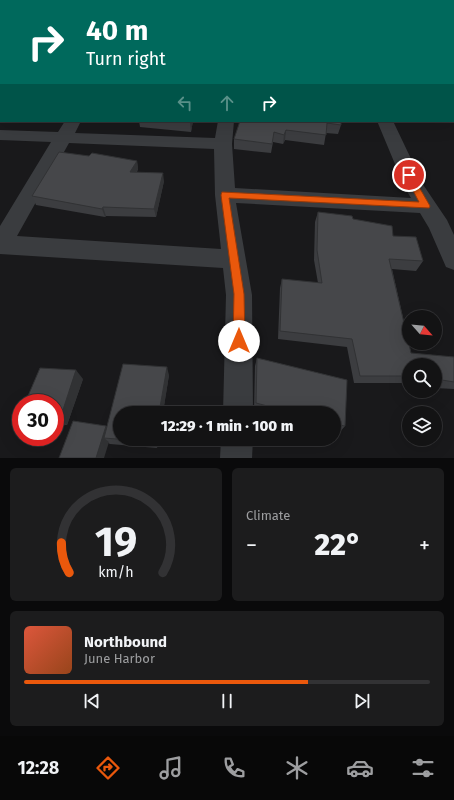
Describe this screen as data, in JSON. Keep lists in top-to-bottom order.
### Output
{
  "north": "bottom right",
  "page": {
    "turn": ["40 m", "Turn right"],
    "limit": "30",
    "trip": "12:29 · 1 min · 100 m",
    "tile": "Climate",
    "heat": ["−", "22°", "+"],
    "song": ["Northbound", "June Harbor"],
    "tabs": "12:28",
    "gauge": ["19", "km/h"]
  }
}
